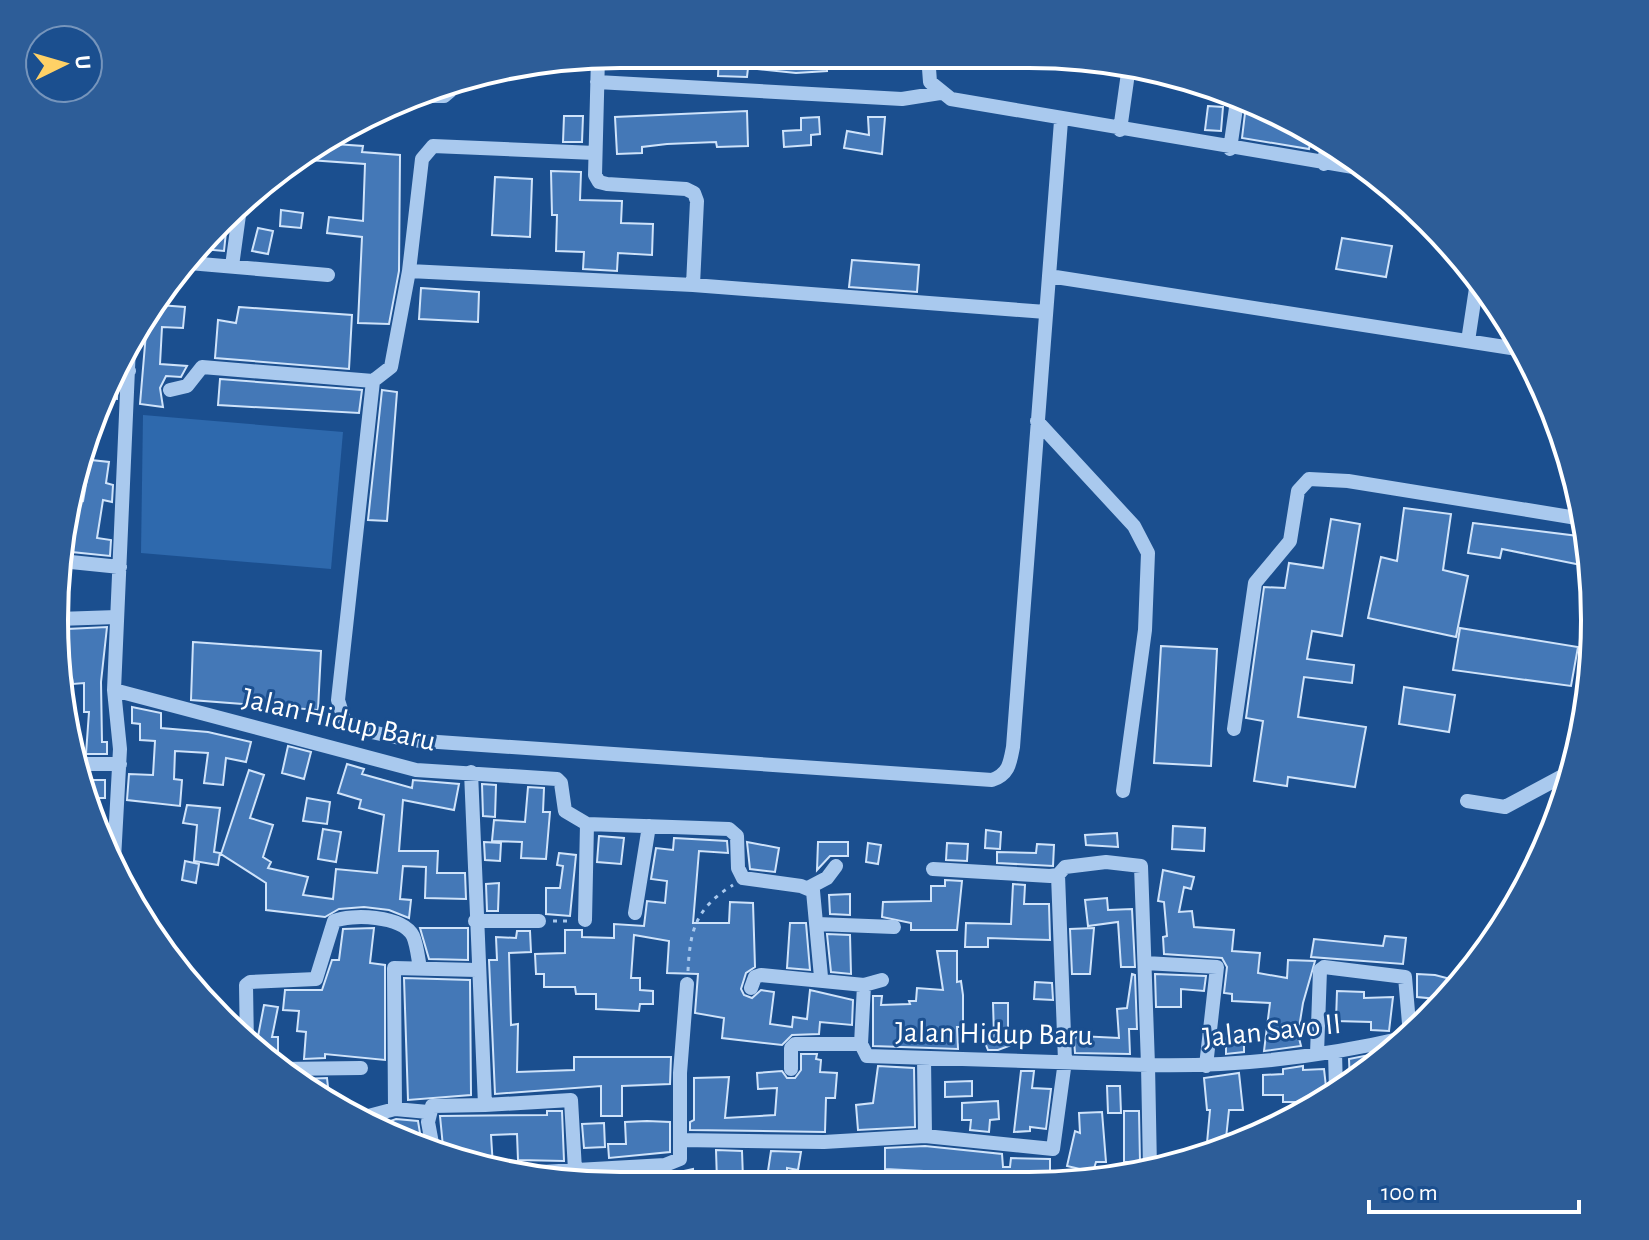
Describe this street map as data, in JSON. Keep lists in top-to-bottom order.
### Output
{
  "streets": {
    "street": ["Jalan Hidup Baru", "Jalan Savo II"]
  },
  "crossings": [
    ["Jalan Hidup Baru", "Jalan Savo II"]
  ],
  "scale_bar": "100 m",
  "north": "right"
}
